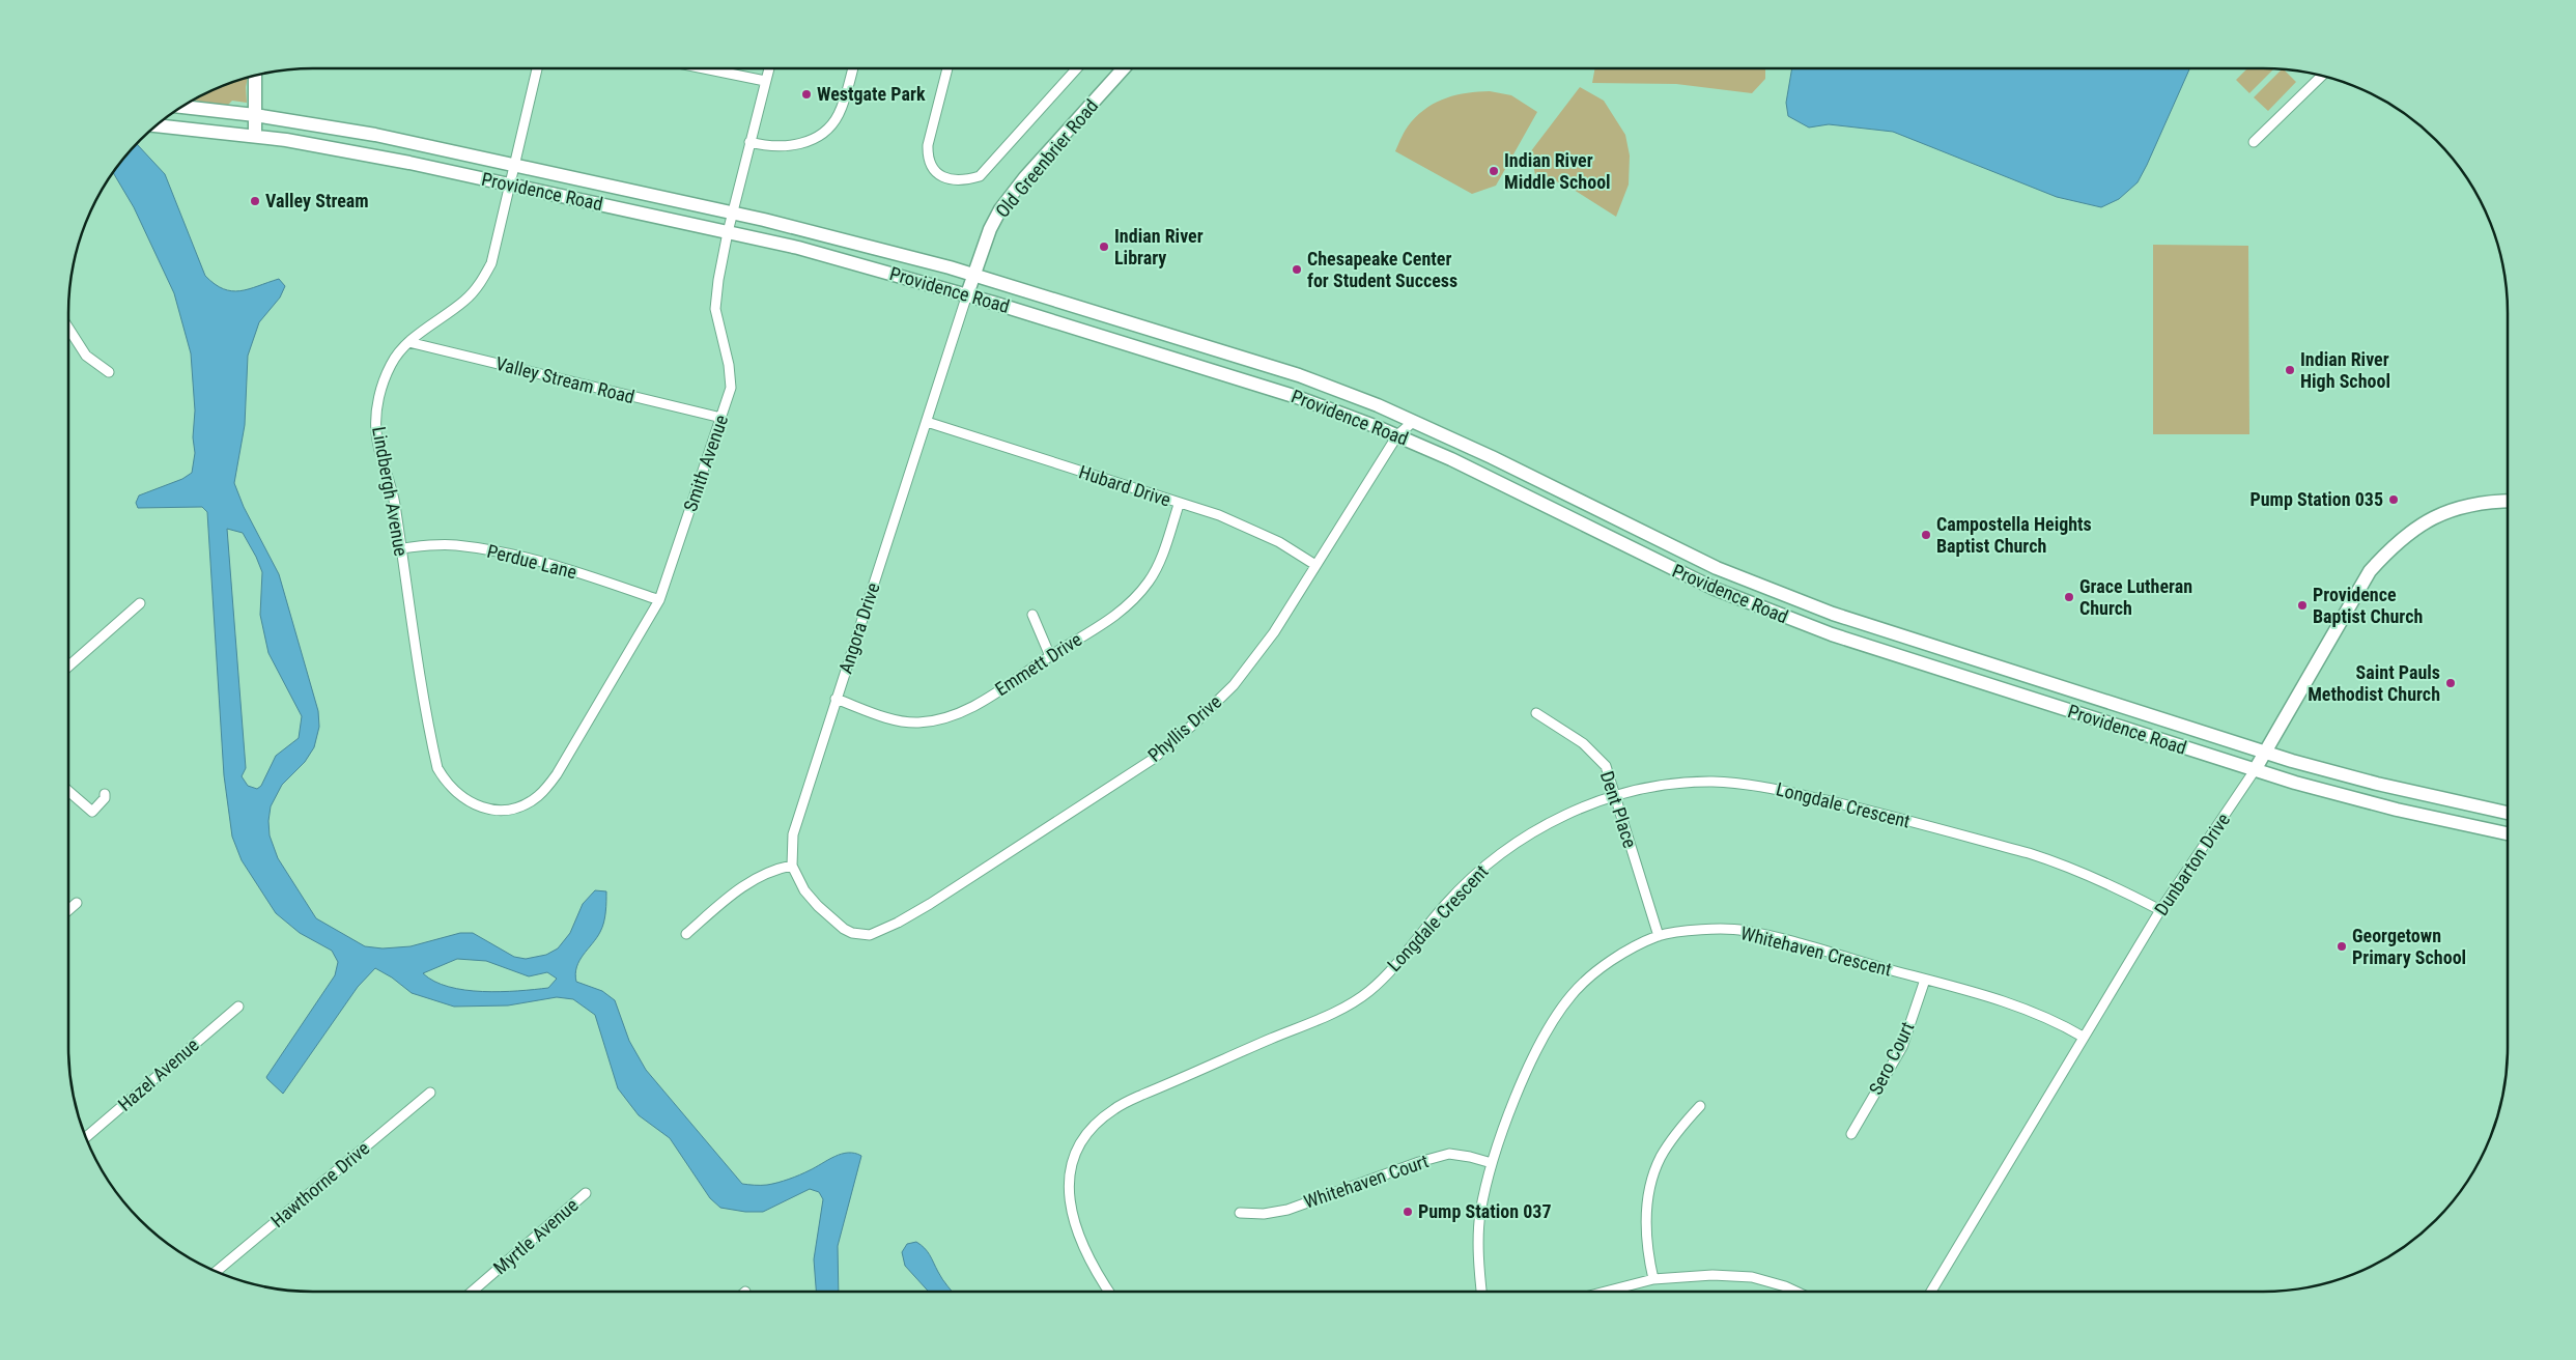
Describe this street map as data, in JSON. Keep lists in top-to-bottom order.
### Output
{
  "streets": {
    "main road": ["Old Greenbrier Road", "Providence Road", "Dunbarton Drive"],
    "street": [
      "Valley Stream Road",
      "Smith Avenue",
      "Hubard Drive",
      "Lindbergh Avenue",
      "Perdue Lane",
      "Angora Drive",
      "Emmett Drive",
      "Phyllis Drive",
      "Longdale Crescent",
      "Dent Place",
      "Whitehaven Crescent",
      "Sero Court",
      "Hazel Avenue",
      "Whitehaven Court",
      "Hawthorne Drive",
      "Myrtle Avenue"
    ]
  },
  "crossings": [
    ["Old Greenbrier Road", "Providence Road"],
    ["Old Greenbrier Road", "Angora Drive"],
    ["Providence Road", "Smith Avenue"],
    ["Providence Road", "Lindbergh Avenue"],
    ["Providence Road", "Angora Drive"],
    ["Providence Road", "Phyllis Drive"],
    ["Providence Road", "Dunbarton Drive"],
    ["Valley Stream Road", "Smith Avenue"],
    ["Valley Stream Road", "Lindbergh Avenue"],
    ["Smith Avenue", "Lindbergh Avenue"],
    ["Smith Avenue", "Perdue Lane"],
    ["Hubard Drive", "Angora Drive"],
    ["Hubard Drive", "Emmett Drive"],
    ["Hubard Drive", "Phyllis Drive"],
    ["Lindbergh Avenue", "Perdue Lane"],
    ["Angora Drive", "Emmett Drive"],
    ["Angora Drive", "Phyllis Drive"],
    ["Longdale Crescent", "Dent Place"],
    ["Longdale Crescent", "Dunbarton Drive"],
    ["Dent Place", "Whitehaven Crescent"],
    ["Dunbarton Drive", "Whitehaven Crescent"],
    ["Whitehaven Crescent", "Sero Court"],
    ["Whitehaven Crescent", "Whitehaven Court"]
  ],
  "places": [
    "Westgate Park",
    "Indian River Middle School",
    "Valley Stream",
    "Indian River Library",
    "Chesapeake Center for Student Success",
    "Indian River High School",
    "Pump Station 035",
    "Campostella Heights Baptist Church",
    "Grace Lutheran Church",
    "Providence Baptist Church",
    "Saint Pauls Methodist Church",
    "Georgetown Primary School",
    "Pump Station 037"
  ]
}
